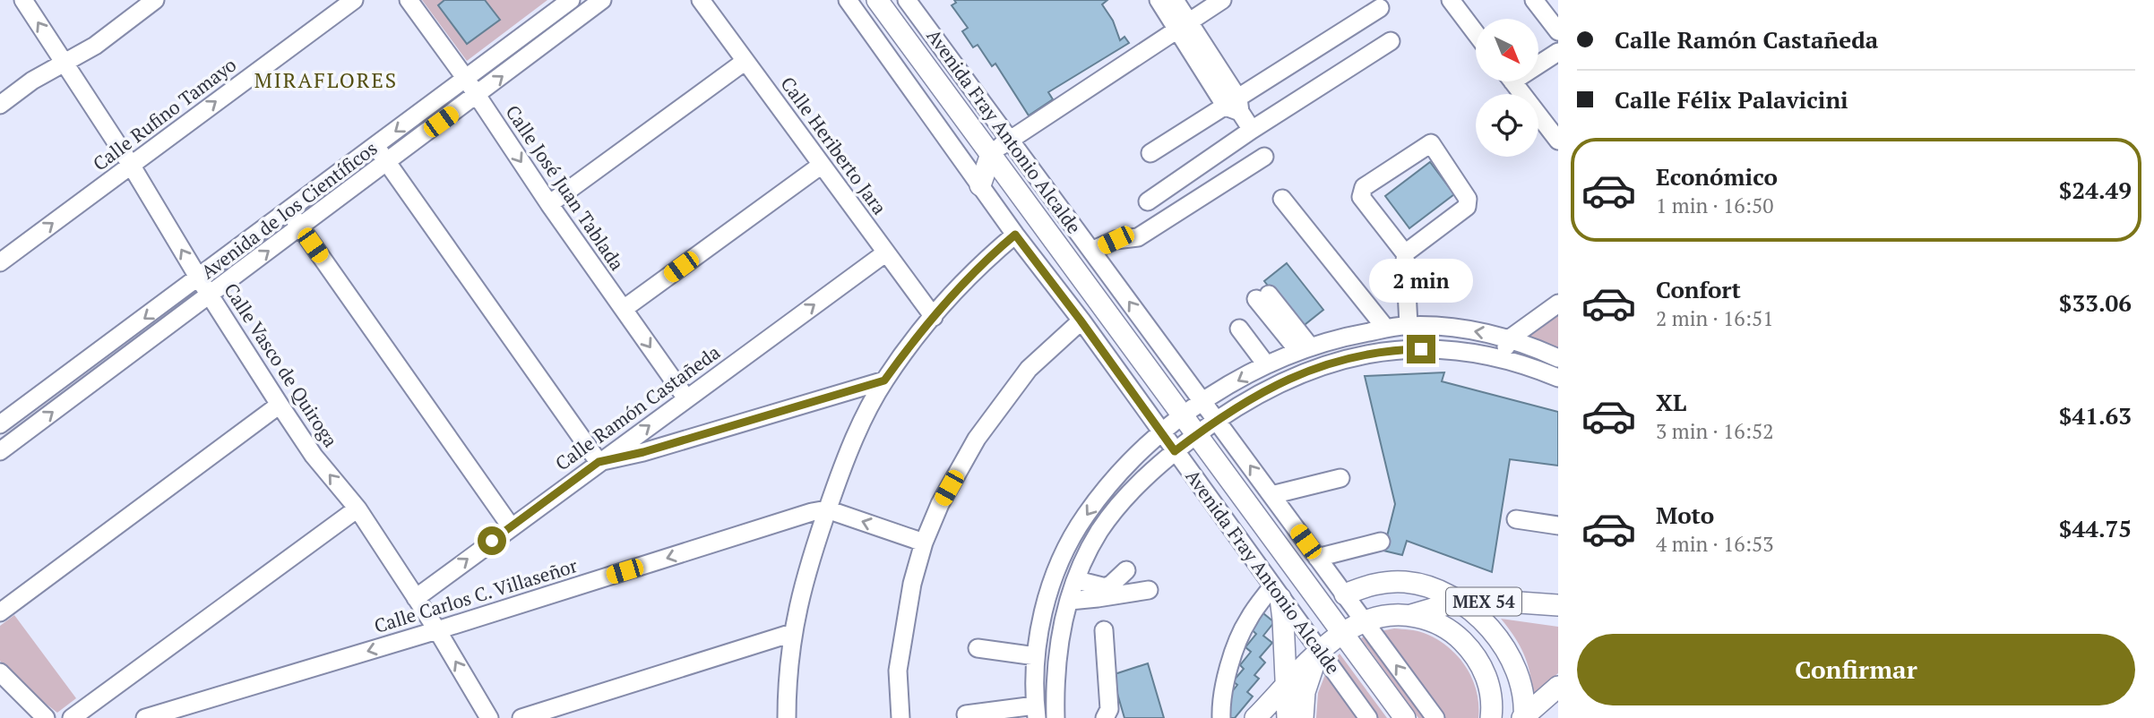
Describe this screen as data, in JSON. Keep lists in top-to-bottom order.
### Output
{
  "streets": {
    "main road": ["Avenida Fray Antonio Alcalde", "MEX 54"],
    "street": [
      "Calle Rufino Tamayo",
      "Calle Heriberto Jara",
      "Calle José Juan Tablada",
      "Avenida de los Científicos",
      "Calle Vasco de Quiroga",
      "Calle Ramón Castañeda",
      "Calle Carlos C. Villaseñor"
    ]
  },
  "crossings": [
    ["Calle Rufino Tamayo", "Calle Vasco de Quiroga"],
    ["Avenida Fray Antonio Alcalde", "MEX 54"],
    ["Calle Heriberto Jara", "Calle Ramón Castañeda"],
    ["Calle José Juan Tablada", "Avenida de los Científicos"],
    ["Calle José Juan Tablada", "Calle Ramón Castañeda"],
    ["Avenida de los Científicos", "Calle Vasco de Quiroga"],
    ["Calle Vasco de Quiroga", "Calle Ramón Castañeda"],
    ["Calle Vasco de Quiroga", "Calle Carlos C. Villaseñor"]
  ],
  "one_way": ["Calle Vasco de Quiroga"],
  "districts": ["MIRAFLORES"],
  "north": "bottom right",
  "page": {
    "banner": ["Calle Ramón Castañeda", "Calle Félix Palavicini"],
    "list": [
      {
        "name": "Económico",
        "note": "1 min · 16:50",
        "value": "$24.49"
      },
      {
        "name": "Confort",
        "note": "2 min · 16:51",
        "value": "$33.06"
      },
      {
        "name": "XL",
        "note": "3 min · 16:52",
        "value": "$41.63"
      },
      {
        "name": "Moto",
        "note": "4 min · 16:53",
        "value": "$44.75"
      }
    ],
    "bubble": "2 min",
    "buttons": "Confirmar"
  }
}
